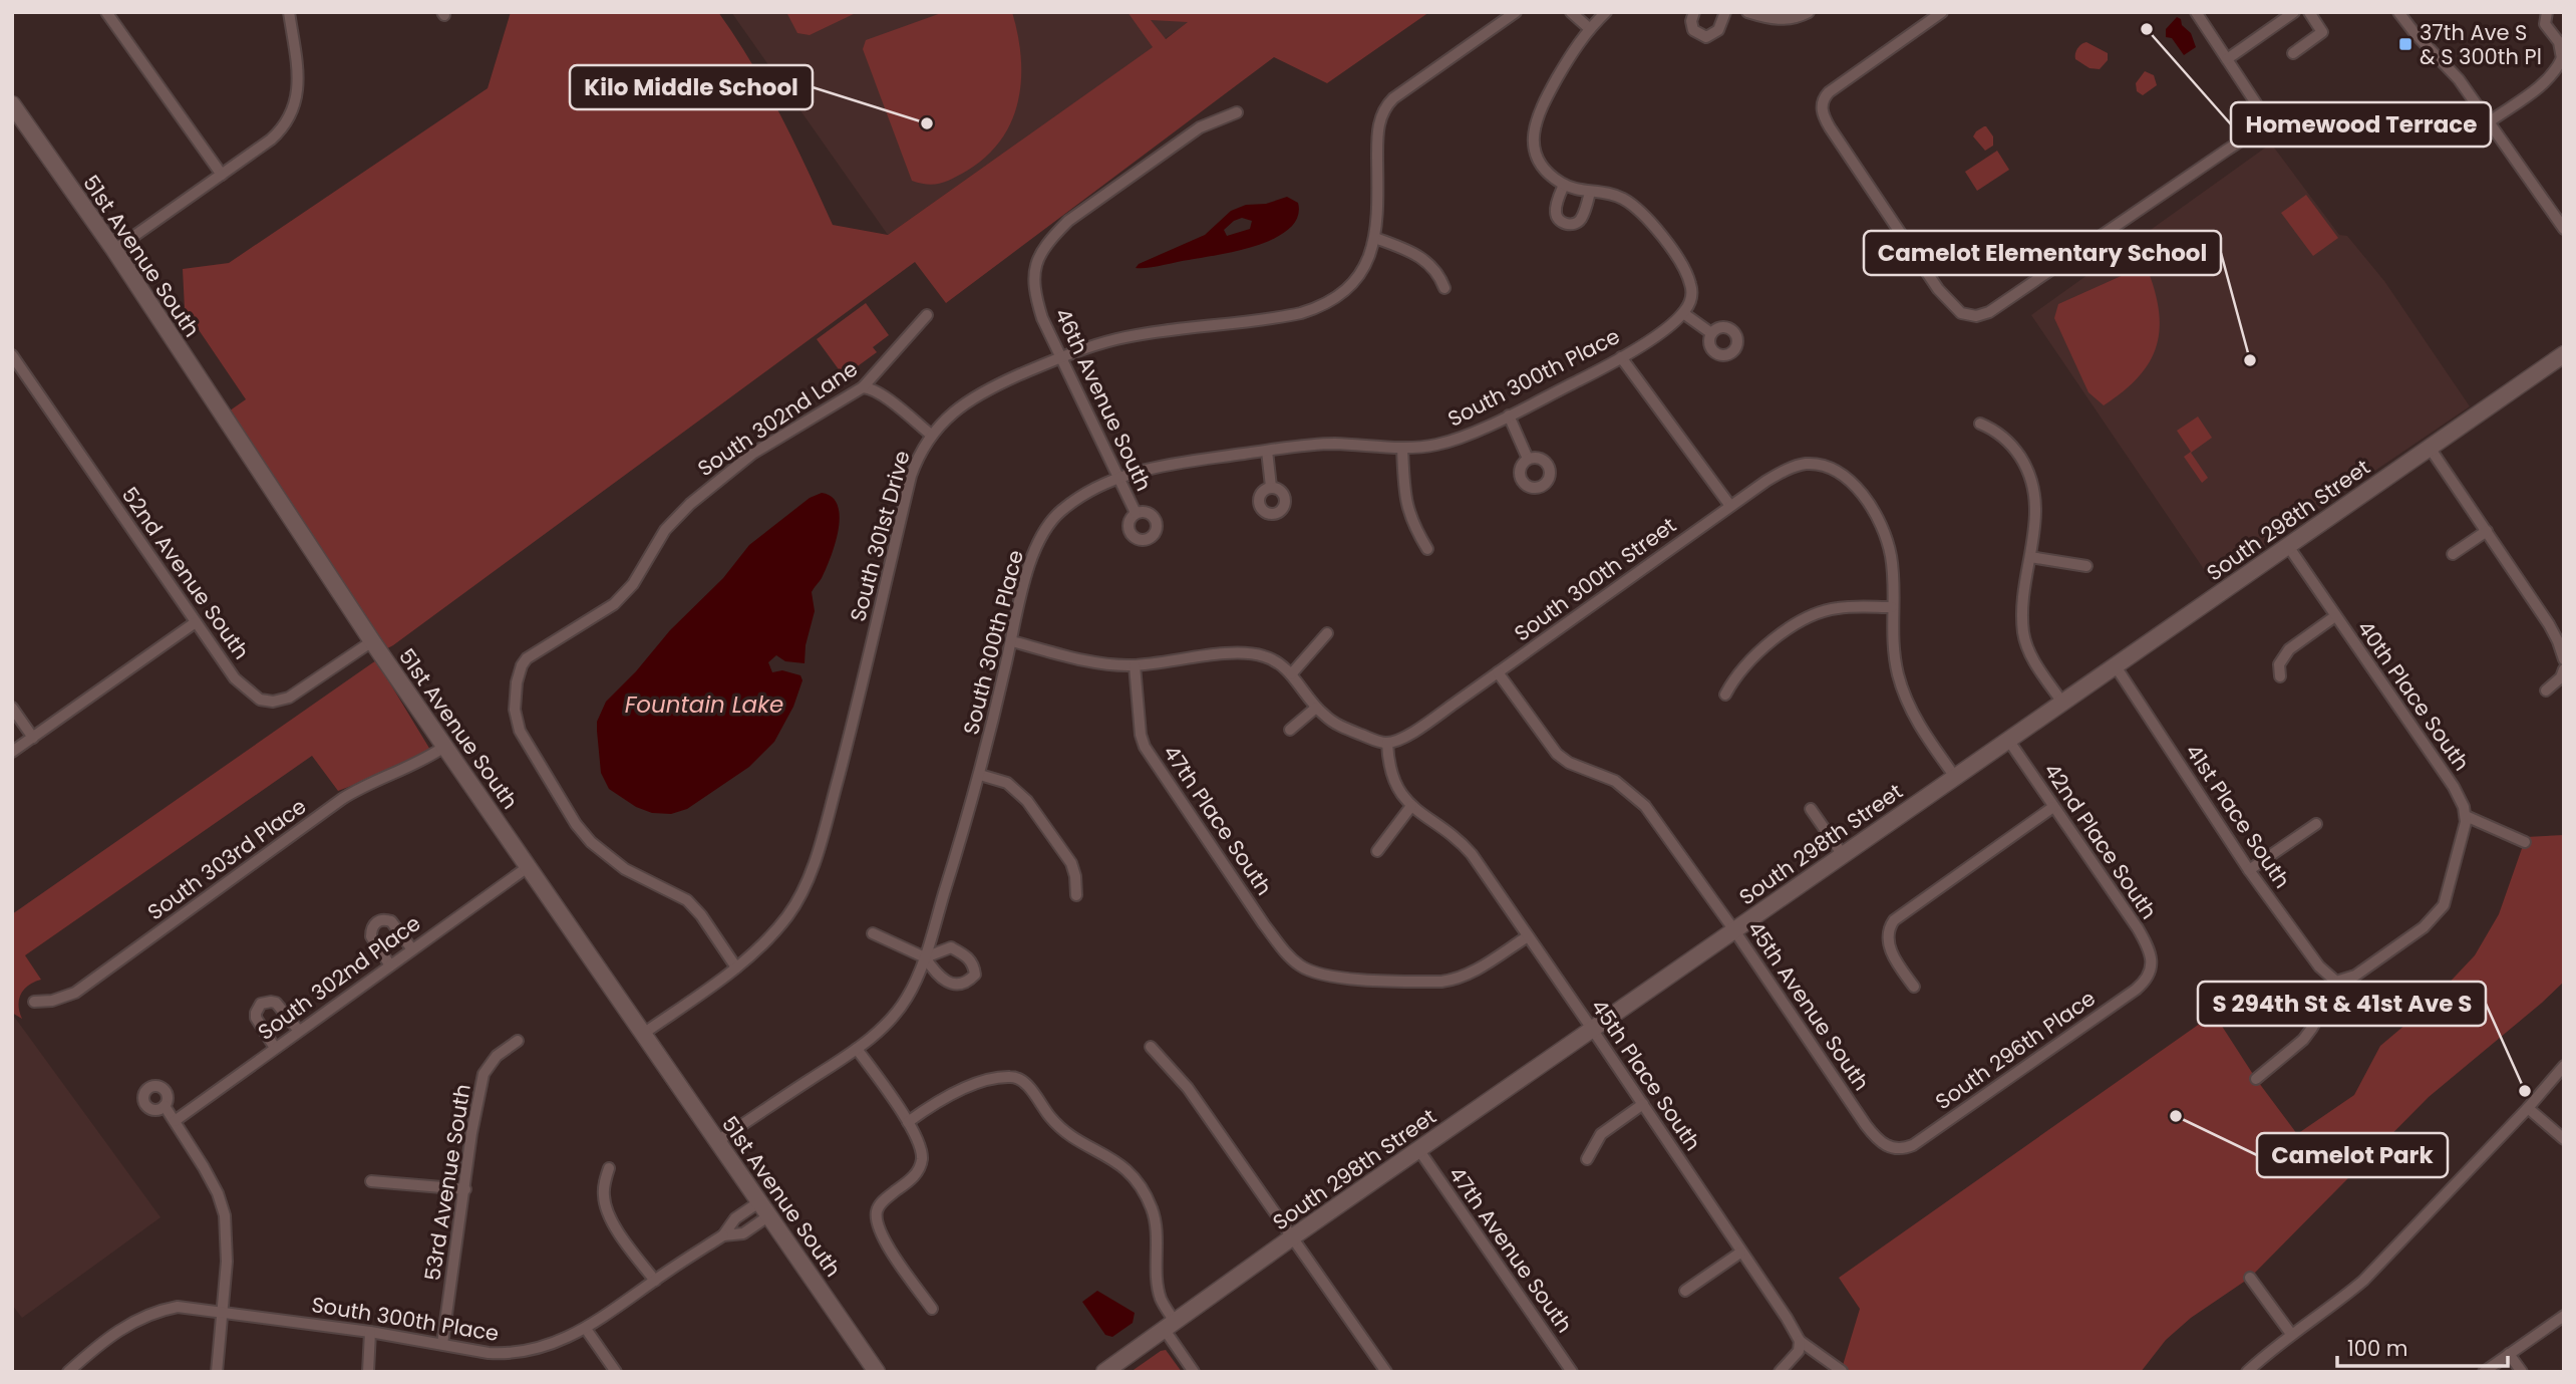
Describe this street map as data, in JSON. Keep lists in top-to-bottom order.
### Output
{
  "streets": {
    "street": [
      "51st Avenue South",
      "South 300th Place",
      "46th Avenue South",
      "South 302nd Lane",
      "South 298th Street",
      "South 301st Drive",
      "52nd Avenue South",
      "South 300th Street",
      "40th Place South",
      "41st Place South",
      "47th Place South",
      "42nd Place South",
      "South 303rd Place",
      "South 302nd Place",
      "45th Avenue South",
      "South 296th Place",
      "45th Place South",
      "53rd Avenue South",
      "47th Avenue South"
    ]
  },
  "crossings": [
    ["51st Avenue South", "South 300th Place"],
    ["51st Avenue South", "South 301st Drive"],
    ["51st Avenue South", "52nd Avenue South"],
    ["51st Avenue South", "South 303rd Place"],
    ["51st Avenue South", "South 302nd Place"],
    ["South 300th Place", "46th Avenue South"],
    ["South 300th Place", "53rd Avenue South"],
    ["46th Avenue South", "South 301st Drive"],
    ["South 302nd Lane", "South 301st Drive"],
    ["South 298th Street", "40th Place South"],
    ["South 298th Street", "41st Place South"],
    ["South 298th Street", "42nd Place South"],
    ["South 298th Street", "45th Avenue South"],
    ["South 298th Street", "45th Place South"],
    ["South 298th Street", "47th Avenue South"],
    ["South 300th Street", "45th Avenue South"],
    ["South 300th Street", "45th Place South"],
    ["47th Place South", "45th Place South"],
    ["42nd Place South", "South 296th Place"],
    ["45th Avenue South", "South 296th Place"]
  ],
  "water": ["Fountain Lake"],
  "places": {
    "other": [
      "Homewood Terrace",
      "Kilo Middle School",
      "Camelot Elementary School",
      "S 294th St & 41st Ave S",
      "Camelot Park"
    ],
    "transit": ["37th Ave S & S 300th Pl"]
  },
  "scale_bar": "100 m"
}
